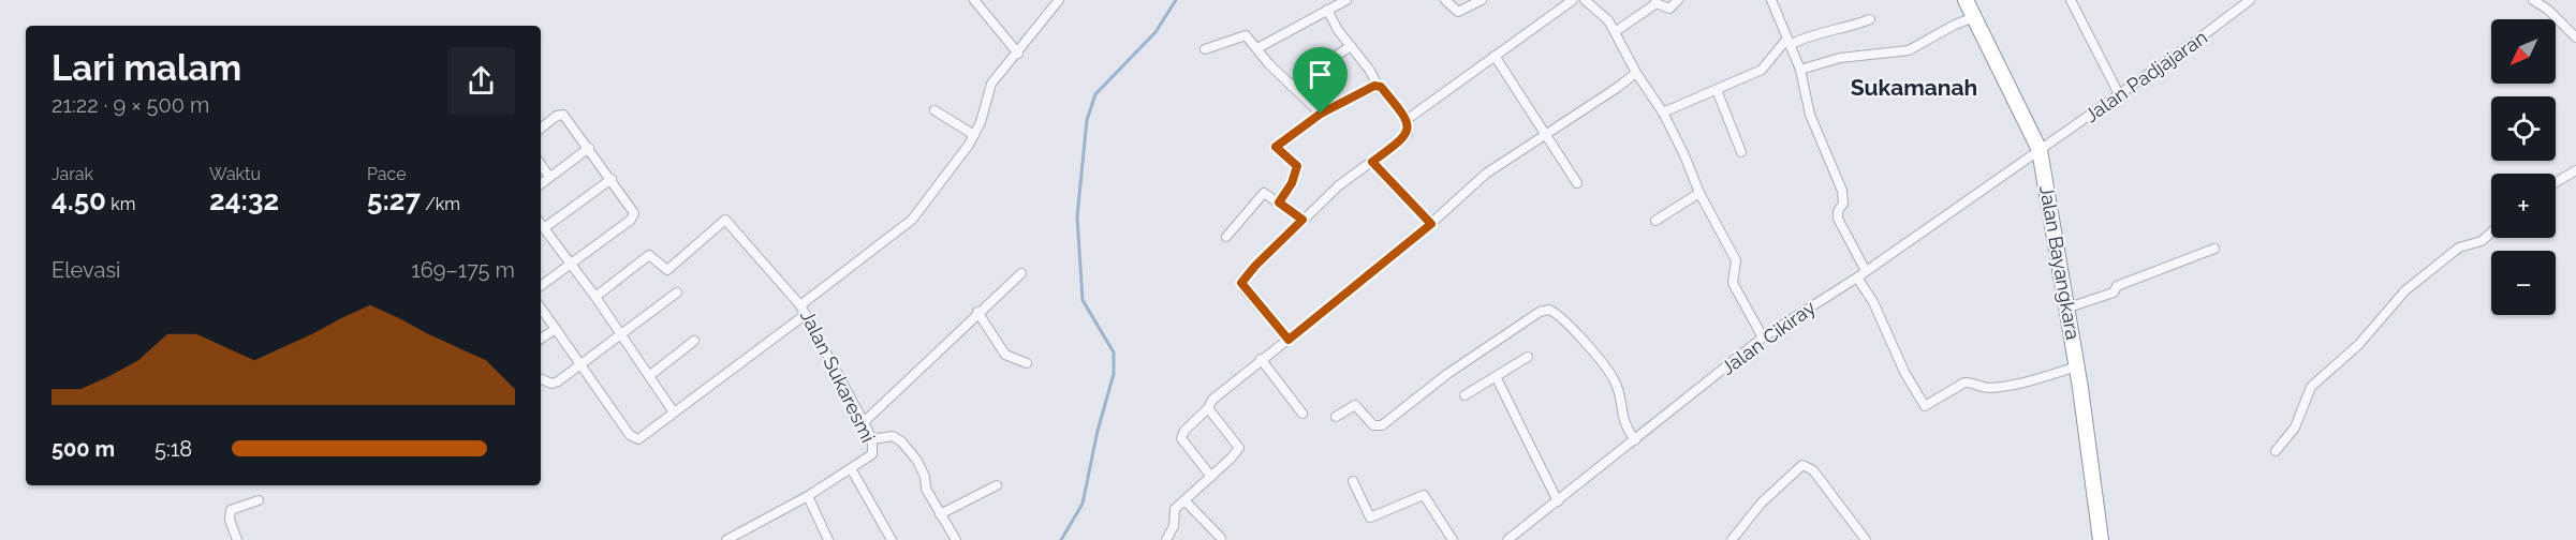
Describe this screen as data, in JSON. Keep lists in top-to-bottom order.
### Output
{
  "streets": {
    "highway": ["Jalan Bayangkara"],
    "street": ["Jalan Padjajaran", "Jalan Cikiray", "Jalan Sukaresmi"]
  },
  "crossings": [
    ["Jalan Padjajaran", "Jalan Bayangkara"],
    ["Jalan Padjajaran", "Jalan Cikiray"],
    ["Jalan Bayangkara", "Jalan Cikiray"]
  ],
  "districts": ["Sukamanah"],
  "north": "bottom left",
  "page": {
    "map_buttons": ["+", "−"],
    "heading": ["Lari malam", "21:22 · 9 × 500 m"],
    "stats": [
      ["Jarak", "4.50 km"],
      ["Waktu", "24:32"],
      ["Pace", "5:27 /km"]
    ],
    "chart": ["Elevasi", "169–175 m"],
    "list": [
      {
        "name": "500 m",
        "note": "5:18"
      }
    ]
  }
}
